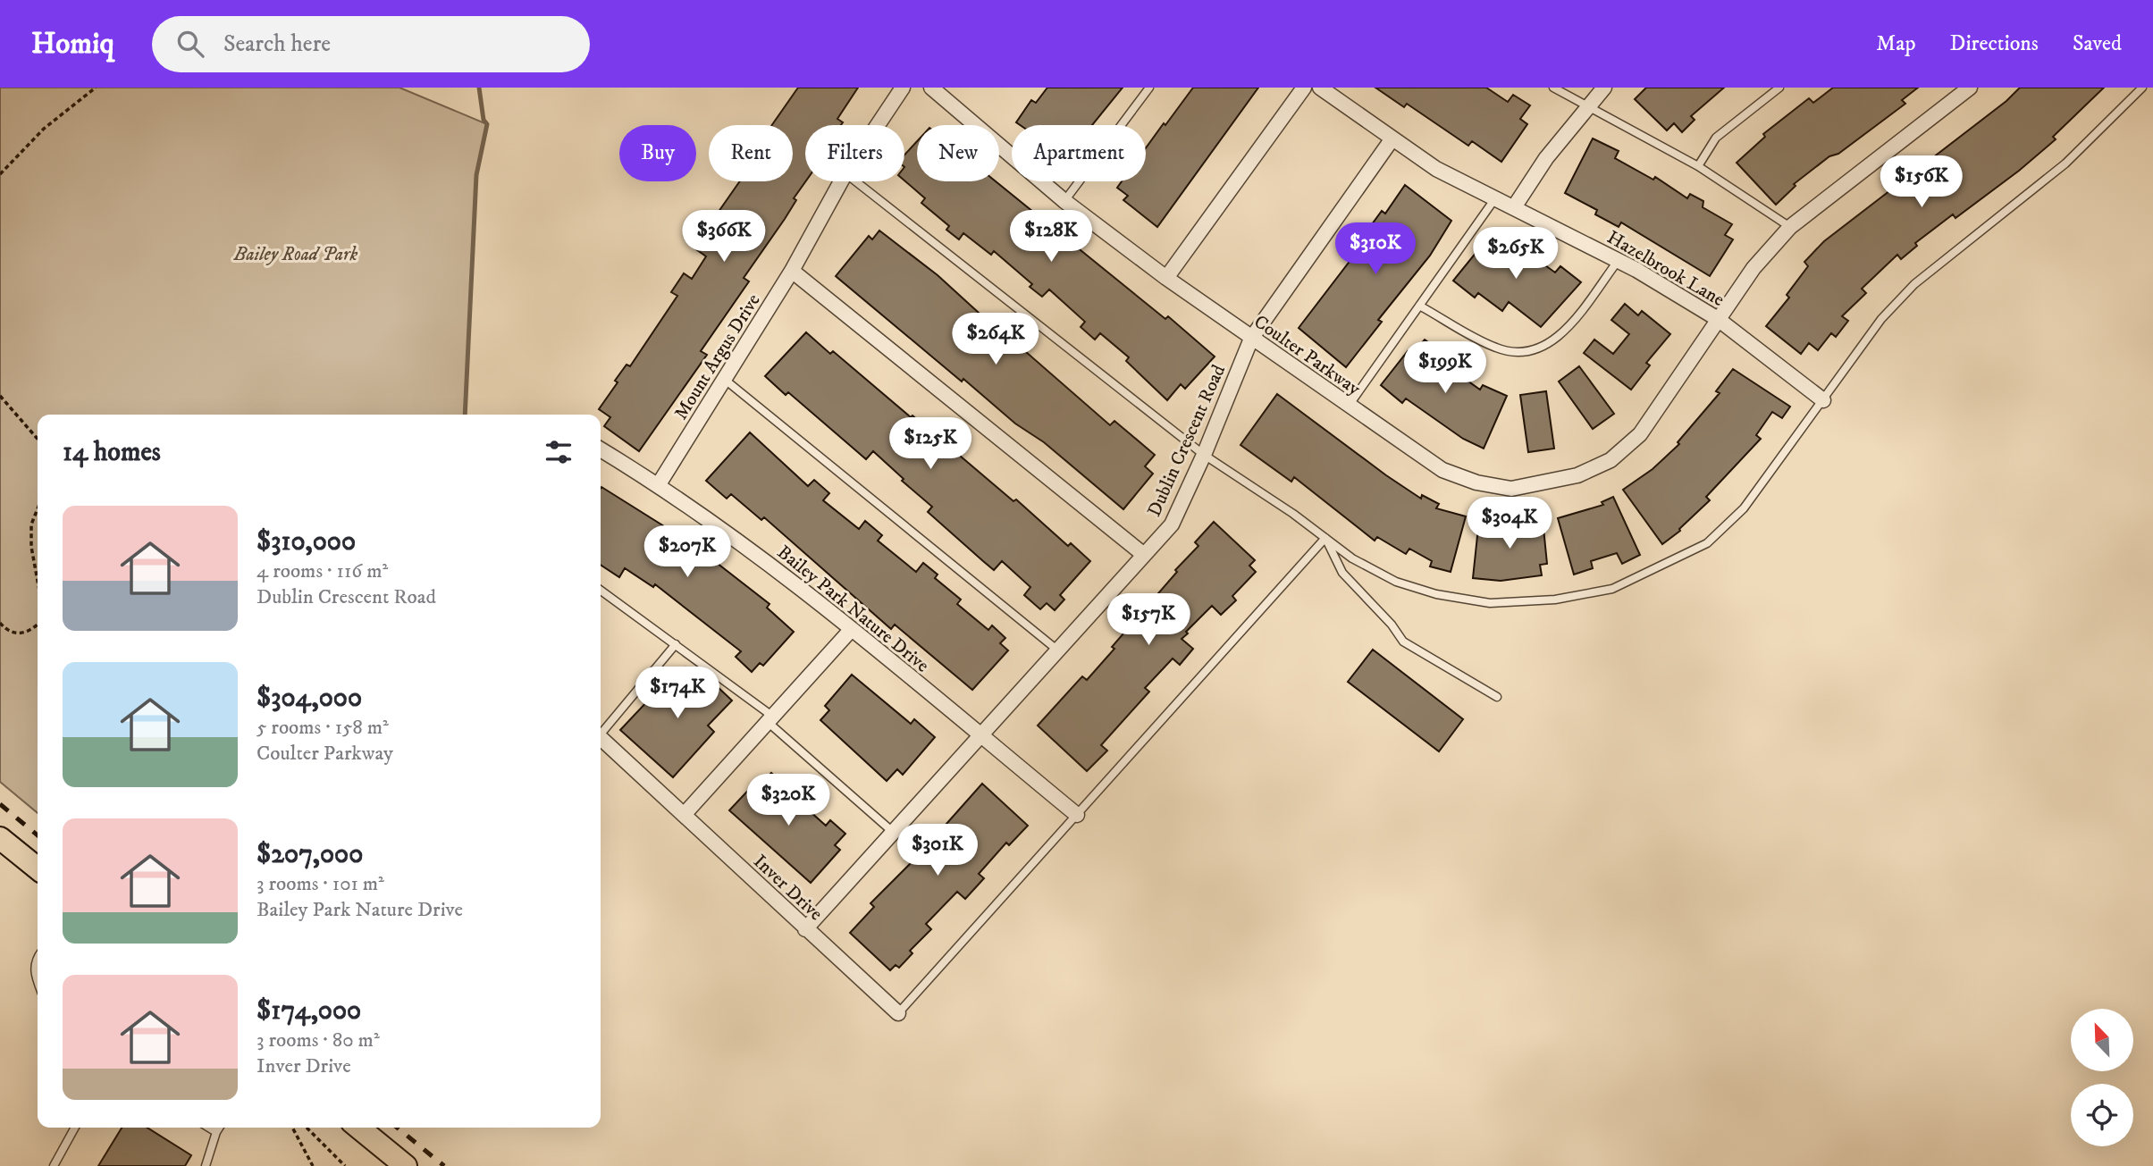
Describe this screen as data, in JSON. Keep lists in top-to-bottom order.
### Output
{
  "streets": {
    "street": [
      "Hazelbrook Lane",
      "Coulter Parkway",
      "Mount Argus Drive",
      "Dublin Crescent Road",
      "Bailey Park Nature Drive",
      "Inver Drive"
    ]
  },
  "crossings": [
    ["Hazelbrook Lane", "Coulter Parkway"],
    ["Hazelbrook Lane", "Dublin Crescent Road"],
    ["Coulter Parkway", "Dublin Crescent Road"],
    ["Mount Argus Drive", "Bailey Park Nature Drive"],
    ["Dublin Crescent Road", "Bailey Park Nature Drive"],
    ["Dublin Crescent Road", "Inver Drive"]
  ],
  "parks": ["Bailey Road Park"],
  "north": "top left",
  "page": {
    "header": "Homiq",
    "search": "Search here",
    "nav": ["Map", "Directions", "Saved"],
    "chip": [
      "Buy",
      "Rent",
      "Filters",
      "New",
      "Apartment"
    ],
    "price": [
      "$156K",
      "$366K",
      "$128K",
      "$310K",
      "$265K",
      "$264K",
      "$199K",
      "$125K",
      "$304K",
      "$207K",
      "$157K",
      "$174K",
      "$320K",
      "$301K"
    ],
    "heading": "14 homes",
    "list": [
      {
        "name": "$310,000",
        "note": "4 rooms · 116 m² · Dublin Crescent Road"
      },
      {
        "name": "$304,000",
        "note": "5 rooms · 158 m² · Coulter Parkway"
      },
      {
        "name": "$207,000",
        "note": "3 rooms · 101 m² · Bailey Park Nature Drive"
      },
      {
        "name": "$174,000",
        "note": "3 rooms · 80 m² · Inver Drive"
      }
    ]
  }
}
